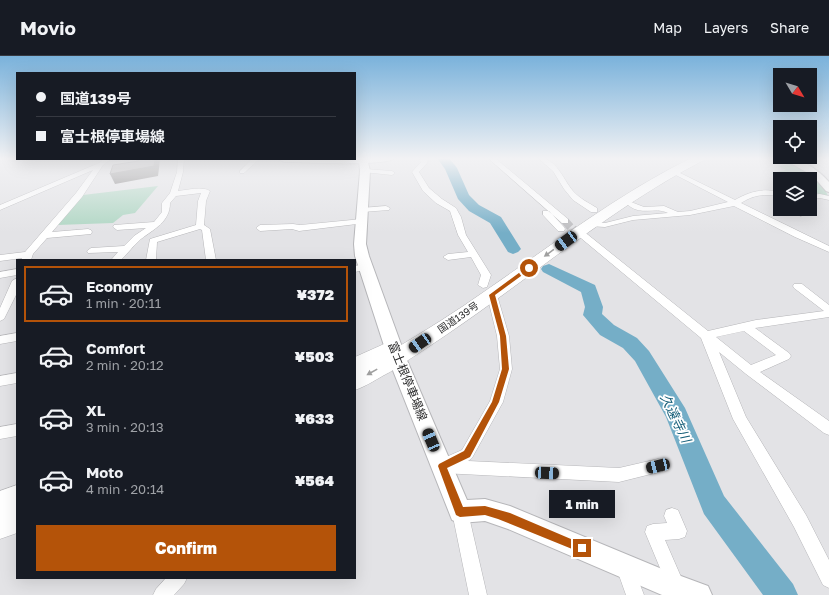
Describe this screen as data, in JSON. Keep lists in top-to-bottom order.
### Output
{
  "streets": {
    "highway": ["国道139号"],
    "main road": ["富士根停車場線"]
  },
  "crossings": [
    ["国道139号", "富士根停車場線"]
  ],
  "water": ["久遠寺川"],
  "north": "bottom right",
  "page": {
    "header": "Movio",
    "nav": ["Map", "Layers", "Share"],
    "banner": ["国道139号", "富士根停車場線"],
    "list": [
      {
        "name": "Economy",
        "note": "1 min · 20:11",
        "value": "¥372"
      },
      {
        "name": "Comfort",
        "note": "2 min · 20:12",
        "value": "¥503"
      },
      {
        "name": "XL",
        "note": "3 min · 20:13",
        "value": "¥633"
      },
      {
        "name": "Moto",
        "note": "4 min · 20:14",
        "value": "¥564"
      }
    ],
    "bubble": "1 min",
    "buttons": "Confirm"
  }
}
